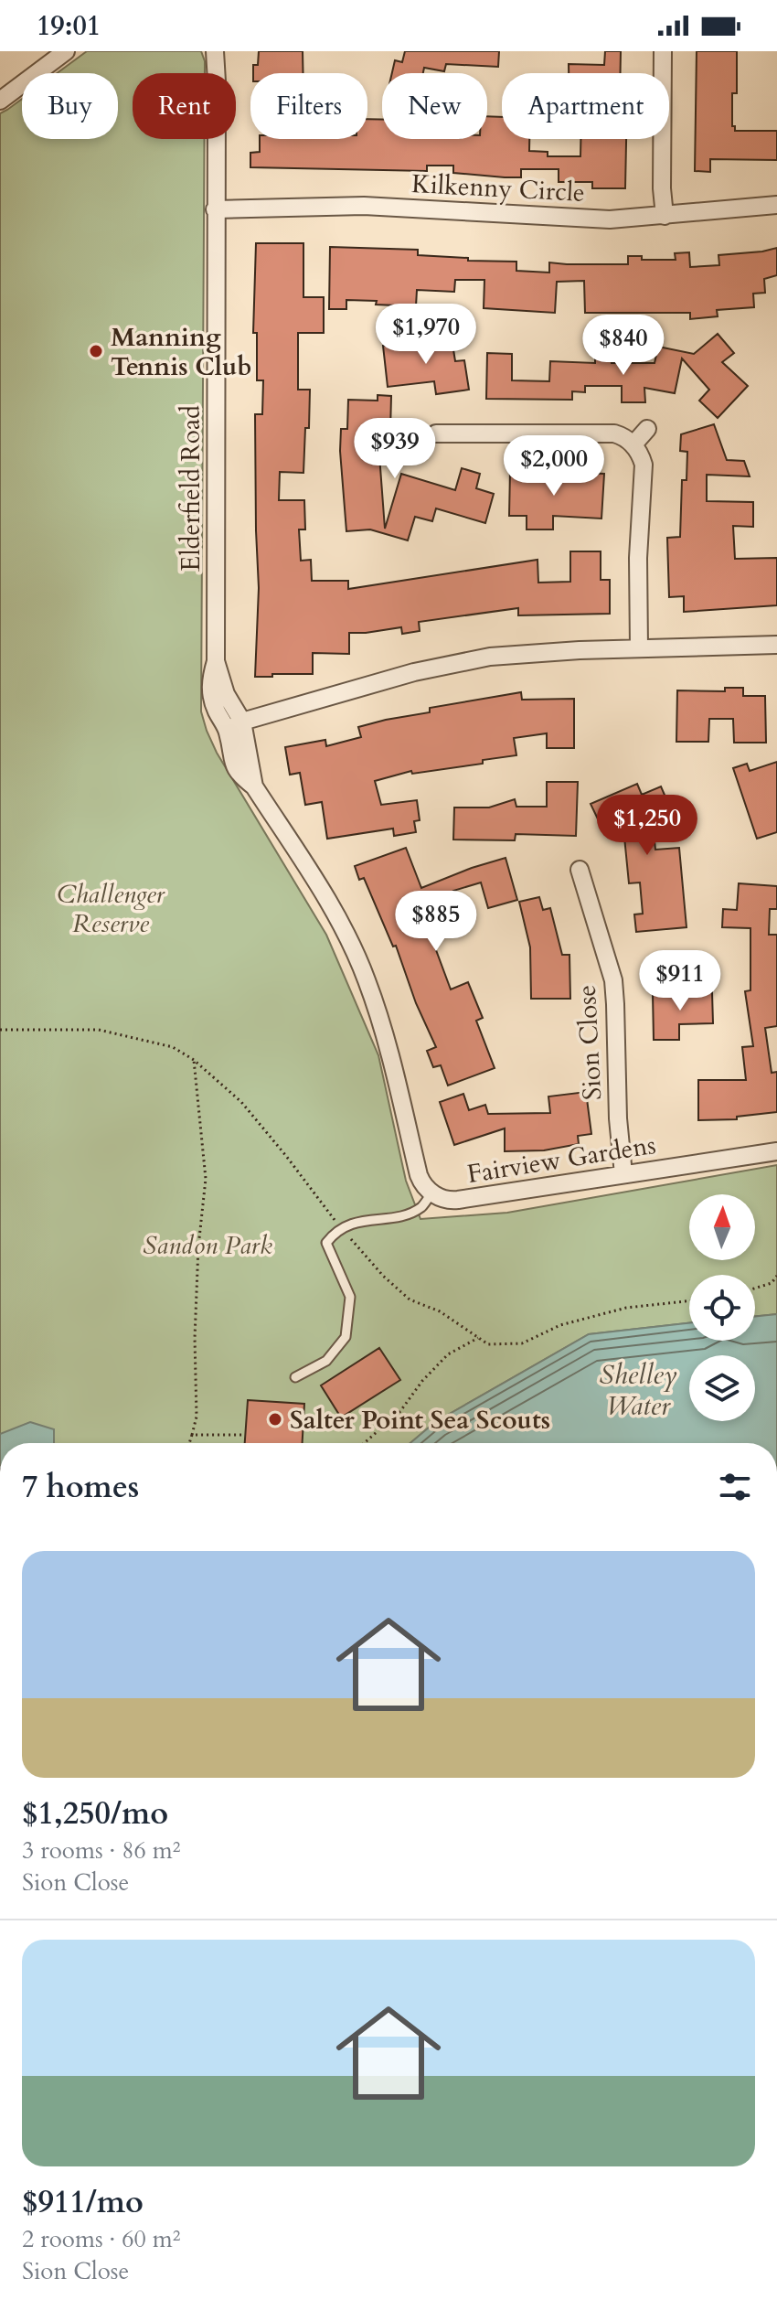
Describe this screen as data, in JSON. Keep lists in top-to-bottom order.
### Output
{
  "streets": {
    "street": [
      "Kilkenny Circle",
      "Elderfield Road",
      "Sion Close",
      "Fairview Gardens"
    ]
  },
  "crossings": [
    ["Kilkenny Circle", "Elderfield Road"],
    ["Elderfield Road", "Fairview Gardens"],
    ["Sion Close", "Fairview Gardens"]
  ],
  "water": ["Shelley Water"],
  "parks": ["Challenger Reserve", "Sandon Park"],
  "places": ["Manning Tennis Club", "Salter Point Sea Scouts"],
  "north": "top",
  "page": {
    "status": "19:01",
    "chip": [
      "Buy",
      "Rent",
      "Filters",
      "New",
      "Apartment"
    ],
    "price": [
      "$1,970",
      "$840",
      "$939",
      "$2,000",
      "$1,250",
      "$885",
      "$911"
    ],
    "heading": "7 homes",
    "list": [
      {
        "name": "$1,250/mo",
        "note": "3 rooms · 86 m² · Sion Close"
      },
      {
        "name": "$911/mo",
        "note": "2 rooms · 60 m² · Sion Close"
      }
    ]
  }
}
